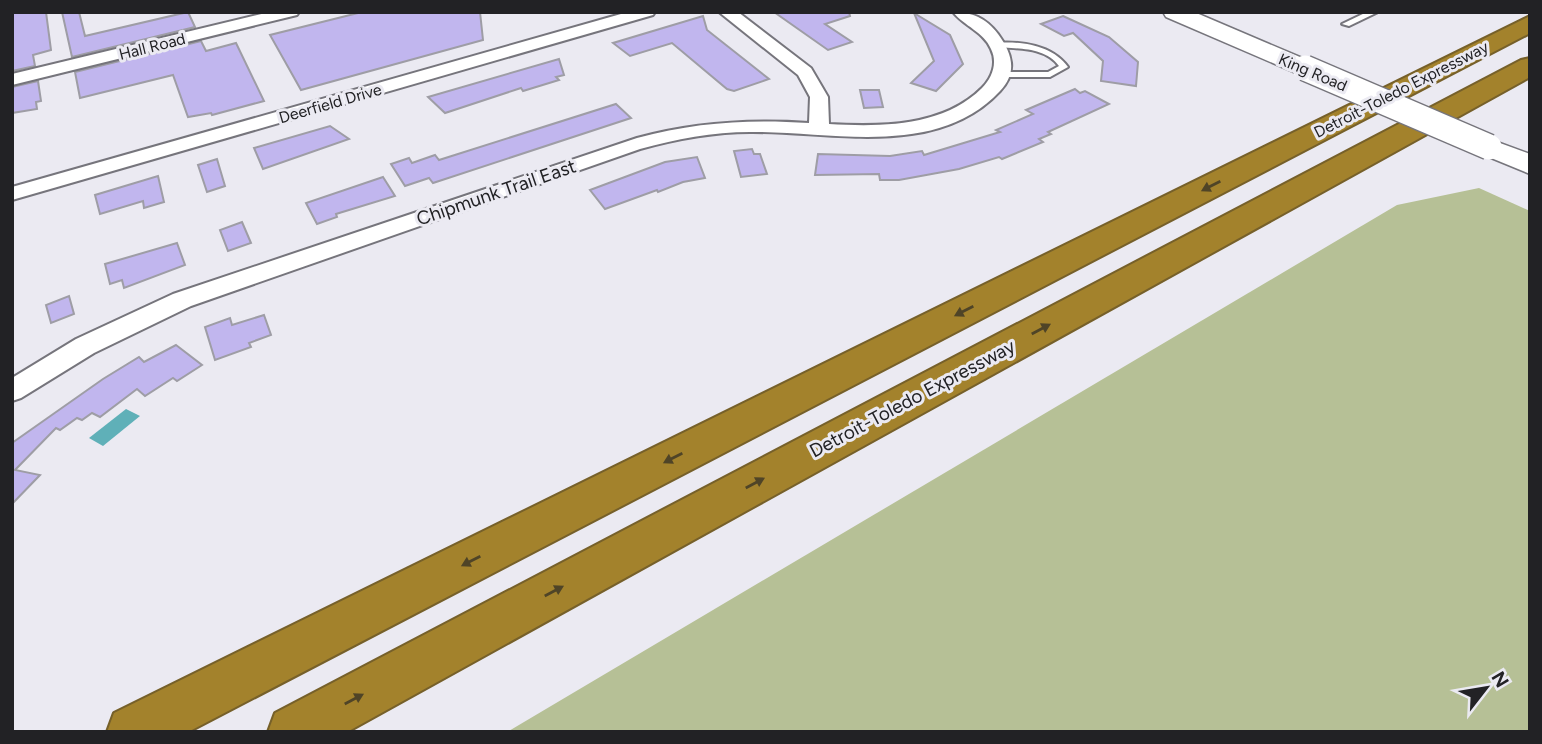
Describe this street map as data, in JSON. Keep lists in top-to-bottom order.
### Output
{
  "streets": {
    "highway": ["Detroit-Toledo Expressway"],
    "main road": ["King Road"],
    "street": ["Hall Road", "Deerfield Drive", "Chipmunk Trail East"]
  },
  "north": "top right"
}
